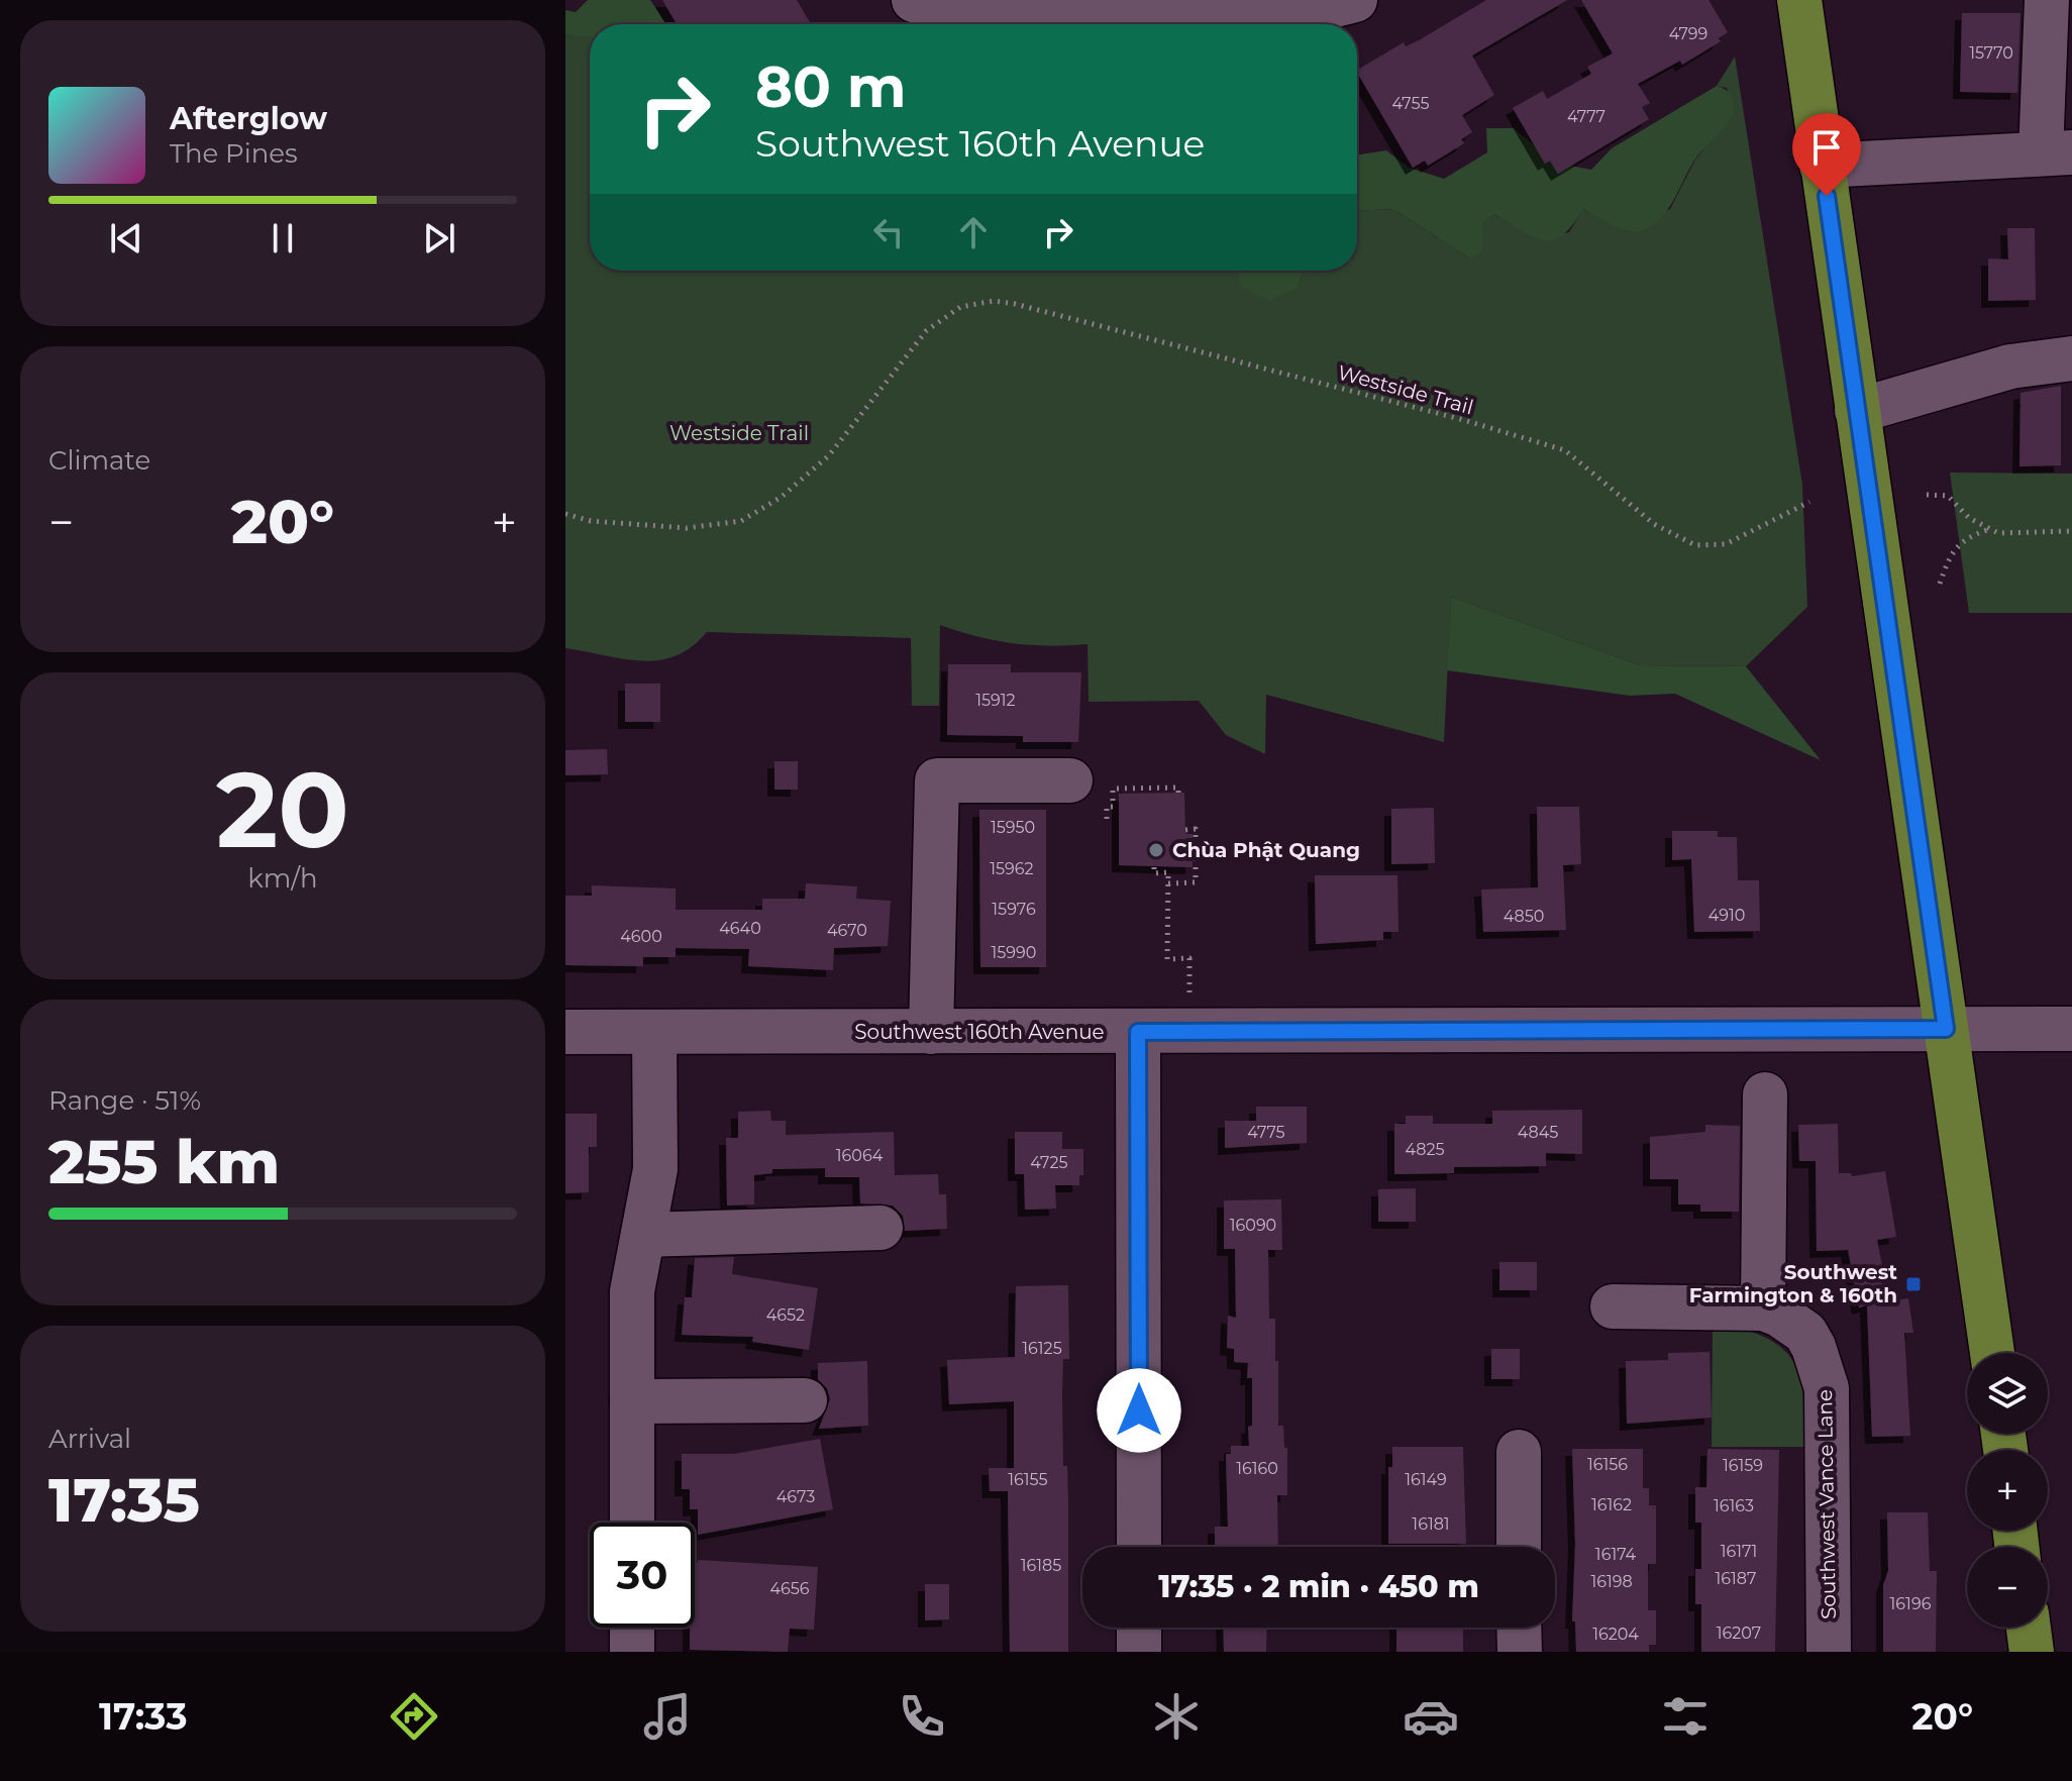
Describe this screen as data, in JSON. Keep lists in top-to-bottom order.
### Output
{
  "streets": {
    "street": ["Southwest 160th Avenue", "Southwest Vance Lane"],
    "path": ["Westside Trail"]
  },
  "parks": ["Westside Trail"],
  "places": {
    "other": ["Chùa Phật Quang"],
    "transit": ["Southwest Farmington & 160th"]
  },
  "house_numbers": [
    "4799",
    "15770",
    "4755",
    "4777",
    "15912",
    "15950",
    "15962",
    "15976",
    "4910",
    "4850",
    "4640",
    "4670",
    "4600",
    "15990",
    "4775",
    "4845",
    "4825",
    "16064",
    "4725",
    "16090",
    "4652",
    "16125",
    "16156",
    "16159",
    "16160",
    "16155",
    "16149",
    "4673",
    "16162",
    "16163",
    "16181",
    "16171",
    "16174",
    "16185",
    "16187",
    "16198",
    "4656",
    "16196",
    "16207",
    "16204"
  ],
  "page": {
    "turn": ["80 m", "Southwest 160th Avenue"],
    "song": ["Afterglow", "The Pines"],
    "tile": [
      "Climate",
      ["20", "km/h"],
      ["Range · 51%", "255 km"],
      ["Arrival", "17:35"]
    ],
    "heat": ["−", "20°", "+"],
    "map_buttons": ["+", "−"],
    "limit": "30",
    "trip": "17:35 · 2 min · 450 m",
    "tabs": ["17:33", "20°"]
  }
}
